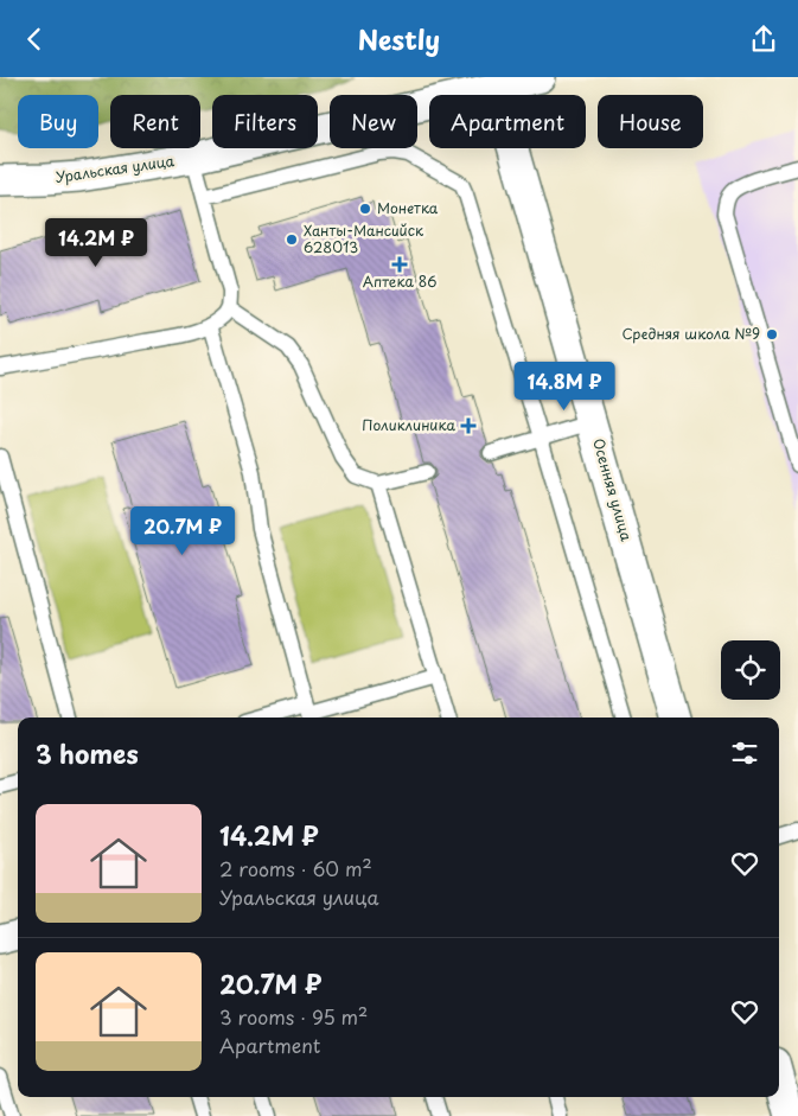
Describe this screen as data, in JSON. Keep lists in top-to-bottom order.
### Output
{
  "streets": {
    "street": ["Уральская улица", "Осенняя улица"]
  },
  "crossings": [
    ["Уральская улица", "Осенняя улица"]
  ],
  "places": {
    "other": ["Монетка", "Ханты-Мансийск 628013", "Средняя школа №9"],
    "health": ["Аптека 86", "Поликлиника"]
  },
  "page": {
    "header": "Nestly",
    "chip": [
      "Buy",
      "Rent",
      "Filters",
      "New",
      "Apartment",
      "House"
    ],
    "price": ["14.2M ₽", "14.8M ₽", "20.7M ₽"],
    "heading": "3 homes",
    "list": [
      {
        "name": "14.2M ₽",
        "note": "2 rooms · 60 m² · Уральская улица"
      },
      {
        "name": "20.7M ₽",
        "note": "3 rooms · 95 m² · Apartment"
      }
    ]
  }
}
